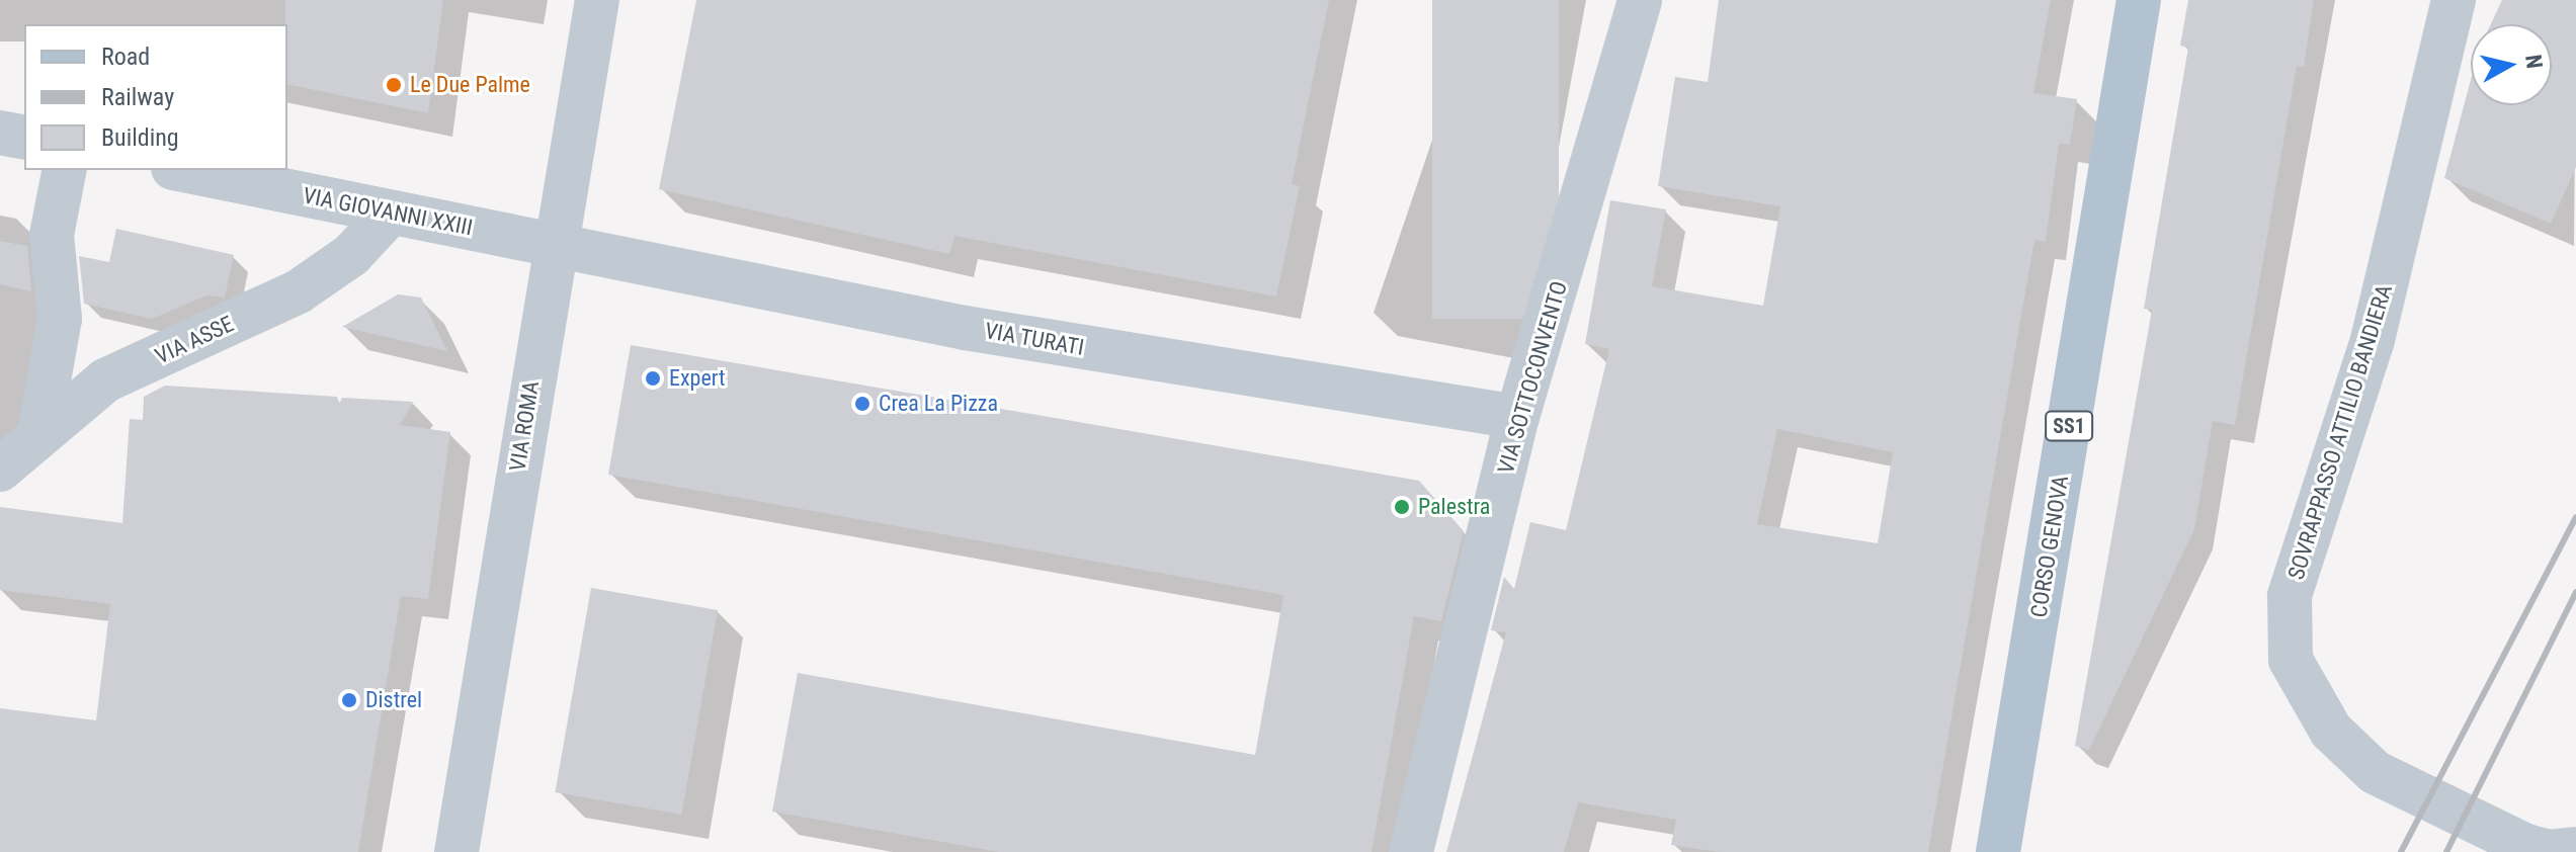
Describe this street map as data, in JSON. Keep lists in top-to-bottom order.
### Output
{
  "streets": {
    "main road": ["SS1", "CORSO GENOVA"],
    "street": [
      "VIA GIOVANNI XXIII",
      "VIA TURATI",
      "VIA ASSE",
      "VIA SOTTOCONVENTO",
      "VIA ROMA",
      "SOVRAPPASSO ATTILIO BANDIERA"
    ]
  },
  "crossings": [
    ["VIA GIOVANNI XXIII", "VIA TURATI"],
    ["VIA GIOVANNI XXIII", "VIA ASSE"],
    ["VIA GIOVANNI XXIII", "VIA ROMA"],
    ["VIA TURATI", "VIA SOTTOCONVENTO"],
    ["VIA TURATI", "VIA ROMA"]
  ],
  "places": [
    "Le Due Palme",
    "Expert",
    "Crea La Pizza",
    "Palestra",
    "Distrel"
  ],
  "legend": ["Road", "Railway", "Building"],
  "north": "right"
}
